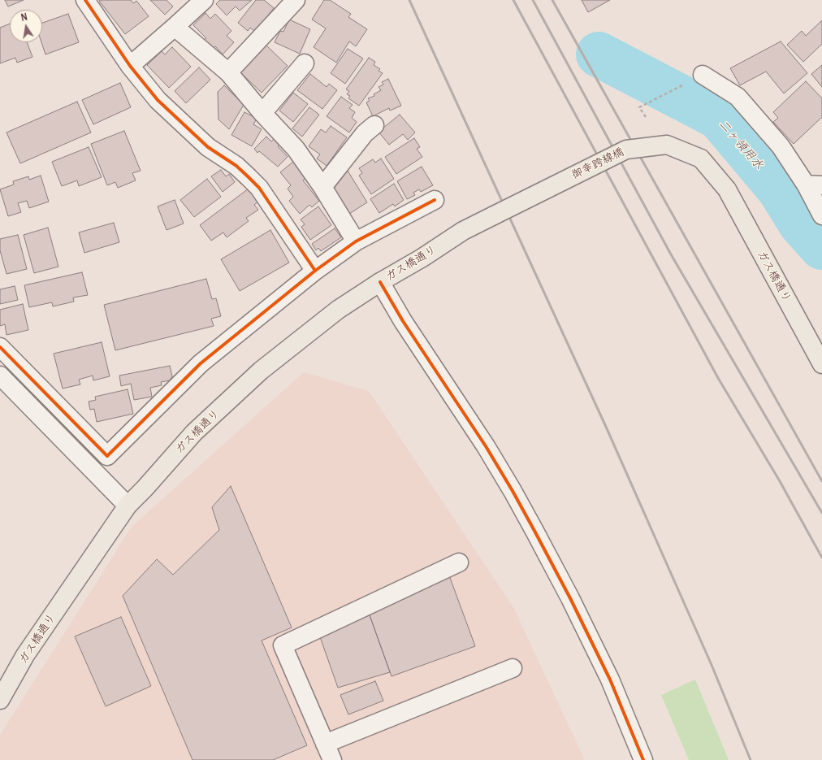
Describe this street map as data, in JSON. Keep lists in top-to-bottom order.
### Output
{
  "streets": {
    "main road": ["御幸跨線橋", "ガス橋通り"]
  },
  "crossings": [
    ["御幸跨線橋", "ガス橋通り"]
  ],
  "water": ["二ヶ領用水"],
  "north": "top"
}
